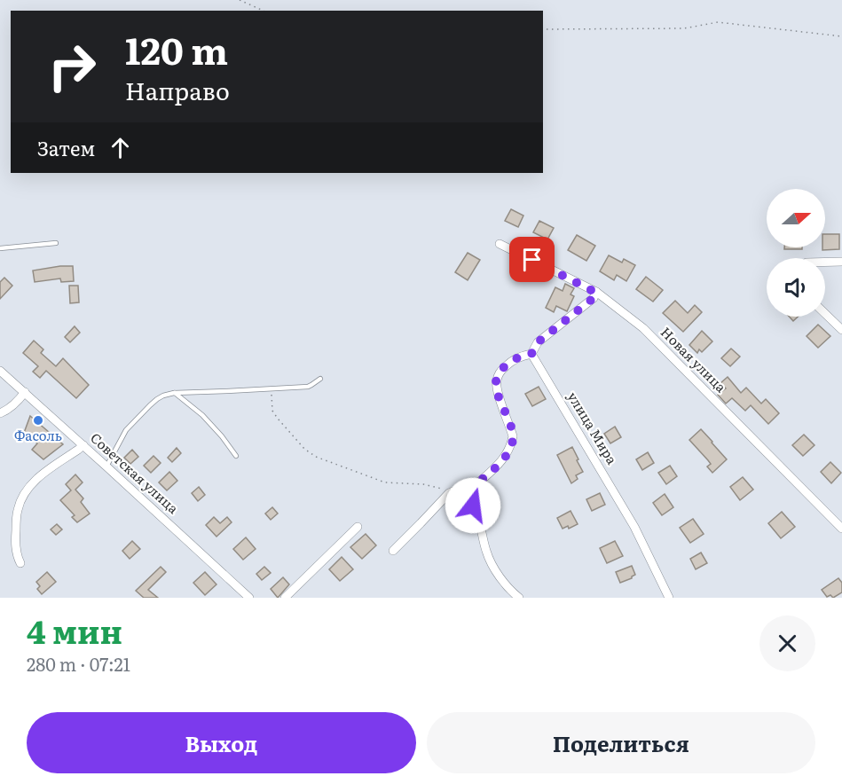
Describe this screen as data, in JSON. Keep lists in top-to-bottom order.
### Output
{
  "streets": {
    "street": ["Новая улица", "улица Мира", "Советская улица"]
  },
  "places": ["Фасоль"],
  "north": "right",
  "page": {
    "turn": ["120 m", "Направо"],
    "then": "Затем",
    "heading": ["4 мин", "280 m · 07:21"],
    "buttons": ["Выход", "Поделиться"]
  }
}
